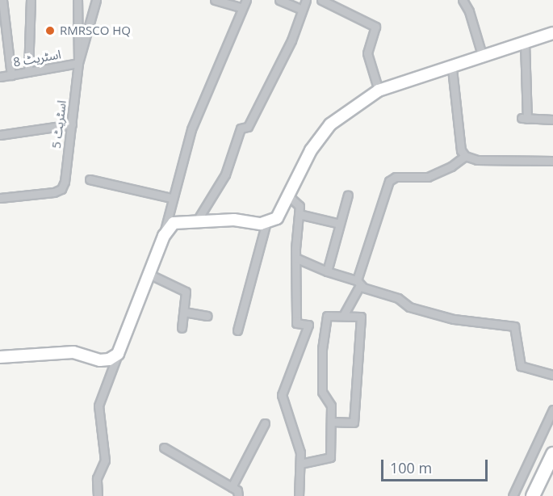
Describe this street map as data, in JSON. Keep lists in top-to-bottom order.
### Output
{
  "streets": {
    "street": ["اسٹریٹ 8", "اسٹریٹ 5"]
  },
  "crossings": [
    ["اسٹریٹ 8", "اسٹریٹ 5"]
  ],
  "places": ["RMRSCO HQ"],
  "scale_bar": "100 m"
}
